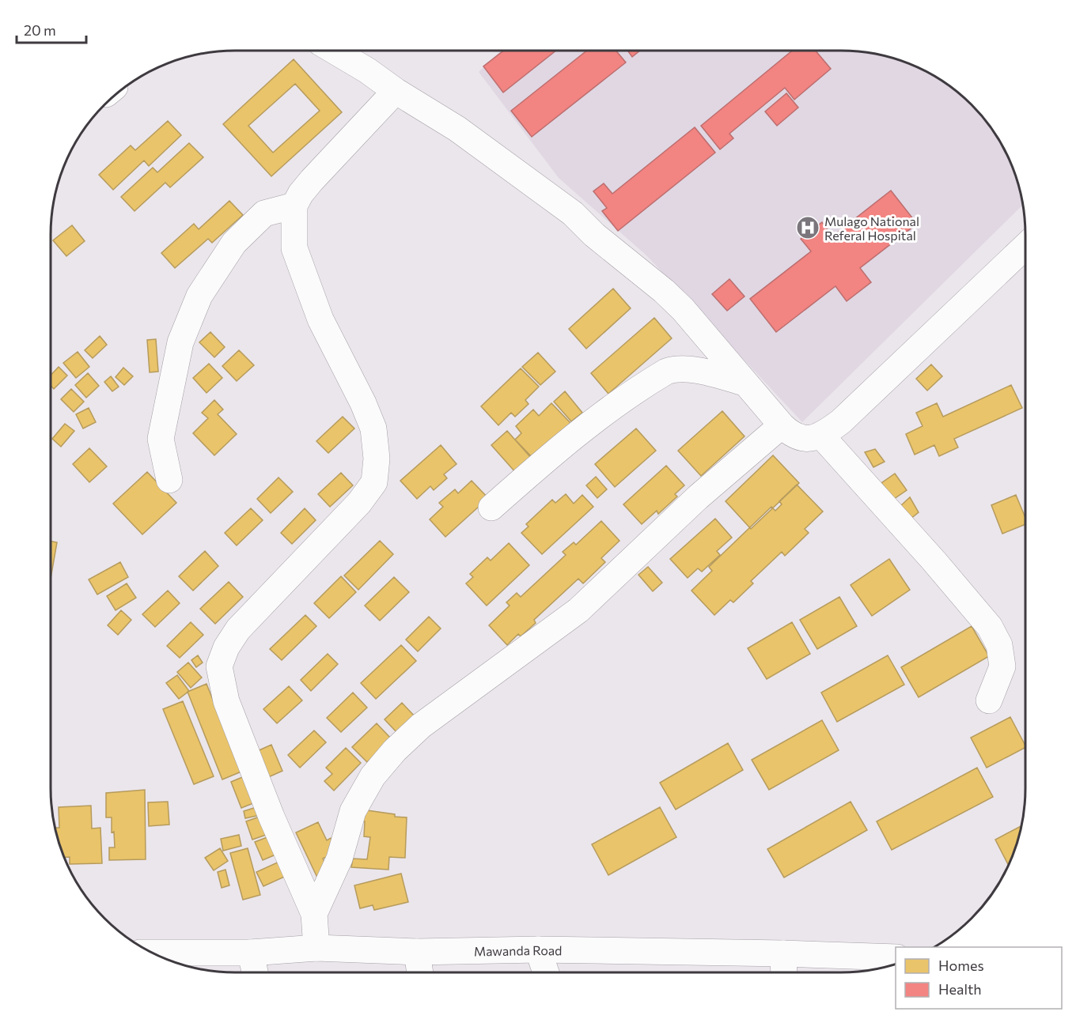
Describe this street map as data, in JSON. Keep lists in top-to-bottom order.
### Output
{
  "streets": {
    "street": ["Mawanda Road"]
  },
  "places": {
    "hospital": ["Mulago National Referal Hospital"]
  },
  "legend": ["Homes", "Health"],
  "scale_bar": "20 m"
}
